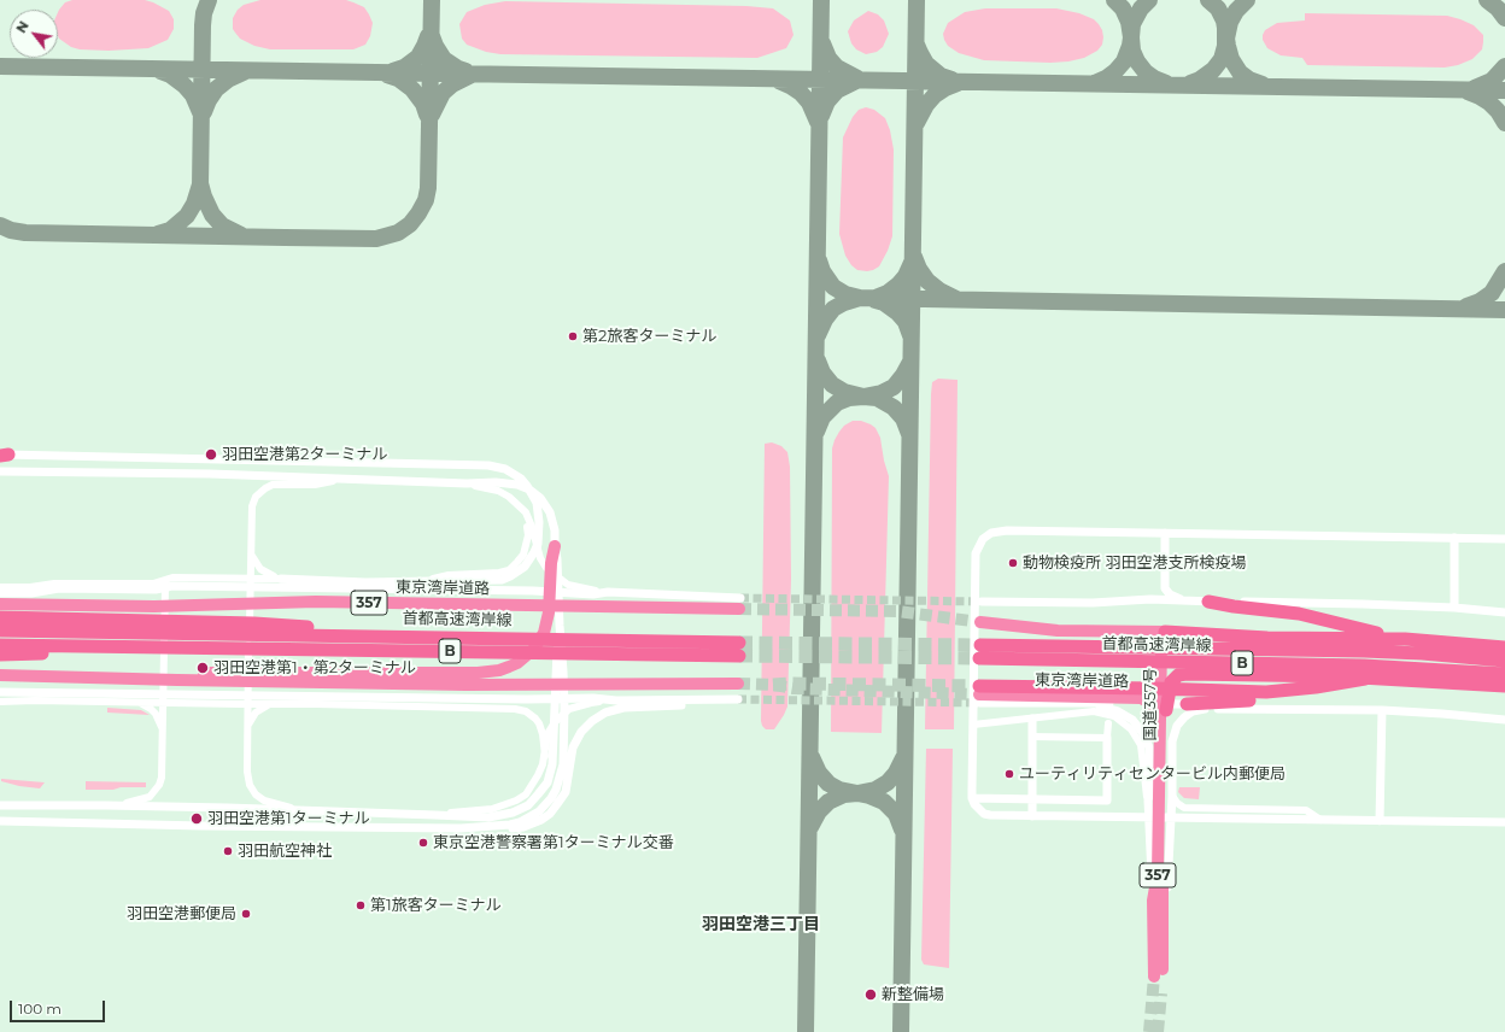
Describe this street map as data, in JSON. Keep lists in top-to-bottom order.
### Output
{
  "streets": {
    "highway": [
      "東京湾岸道路",
      "357",
      "首都高速湾岸線",
      "B",
      "国道357号"
    ]
  },
  "crossings": [
    ["東京湾岸道路", "国道357号"]
  ],
  "districts": ["羽田空港三丁目"],
  "places": [
    "第2旅客ターミナル",
    "羽田空港第2ターミナル",
    "動物検疫所 羽田空港支所検疫場",
    "羽田空港第1・第2ターミナル",
    "ユーティリティセンタービル内郵便局",
    "羽田空港第1ターミナル",
    "東京空港警察署第1ターミナル交番",
    "羽田航空神社",
    "第1旅客ターミナル",
    "羽田空港郵便局",
    "新整備場"
  ],
  "scale_bar": "100 m",
  "north": "top left"
}
